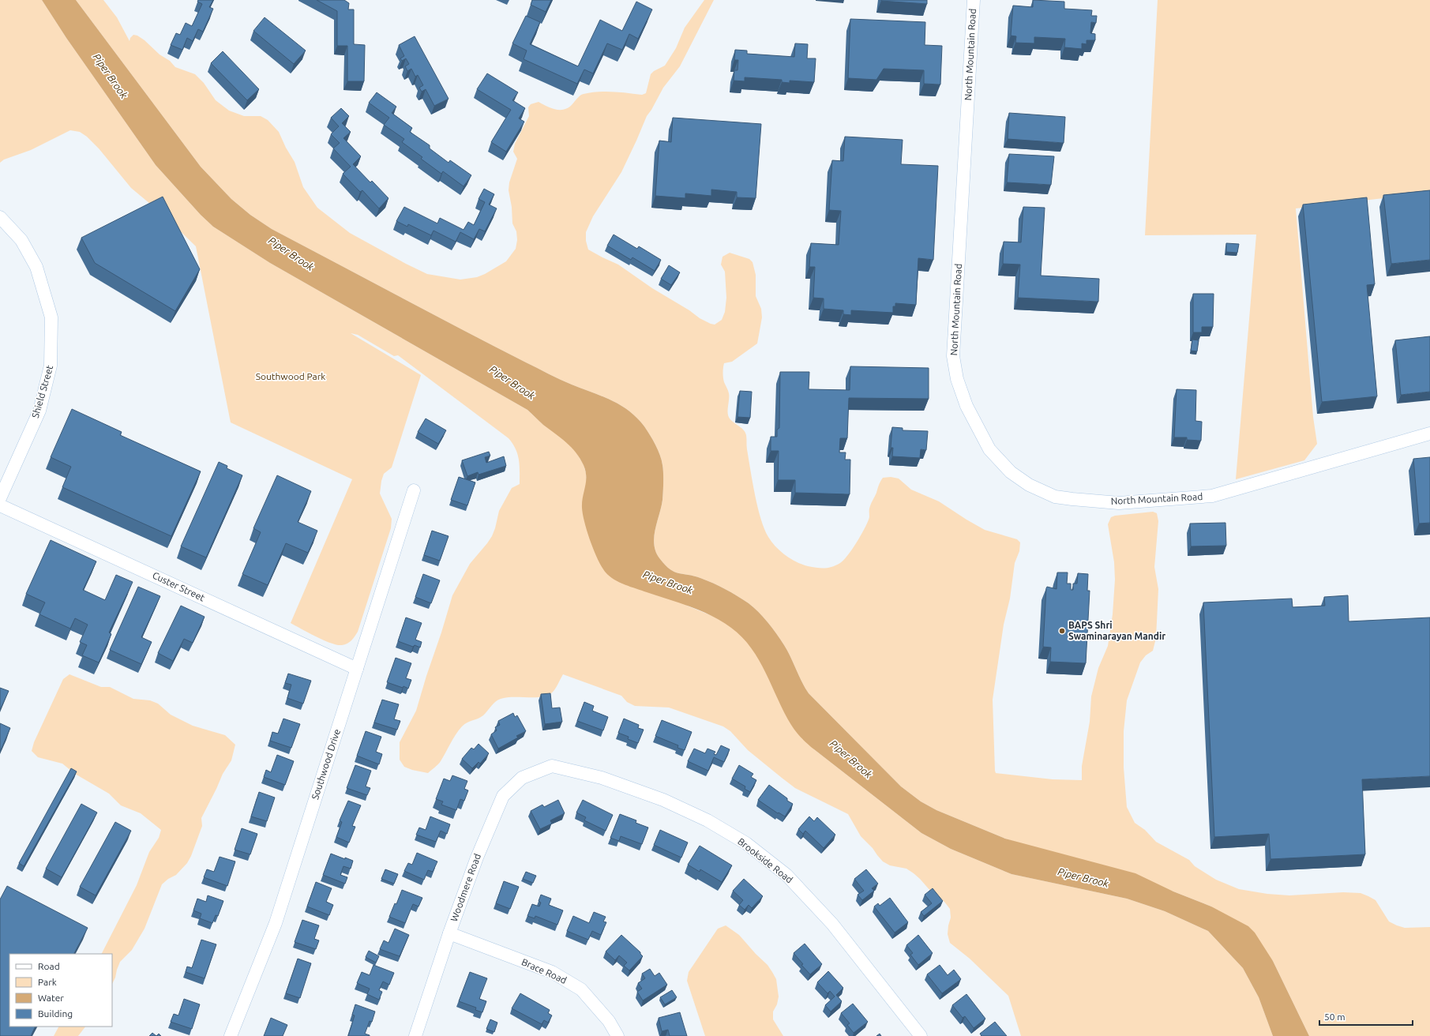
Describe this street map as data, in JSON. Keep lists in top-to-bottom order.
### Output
{
  "streets": {
    "street": [
      "North Mountain Road",
      "Shield Street",
      "Custer Street",
      "Southwood Drive",
      "Brookside Road",
      "Woodmere Road",
      "Brace Road"
    ]
  },
  "crossings": [
    ["Custer Street", "Southwood Drive"],
    ["Brookside Road", "Woodmere Road"],
    ["Woodmere Road", "Brace Road"]
  ],
  "water": ["Piper Brook"],
  "parks": ["Southwood Park"],
  "places": ["BAPS Shri Swaminarayan Mandir"],
  "legend": [
    "Road",
    "Park",
    "Water",
    "Building"
  ],
  "scale_bar": "50 m"
}
